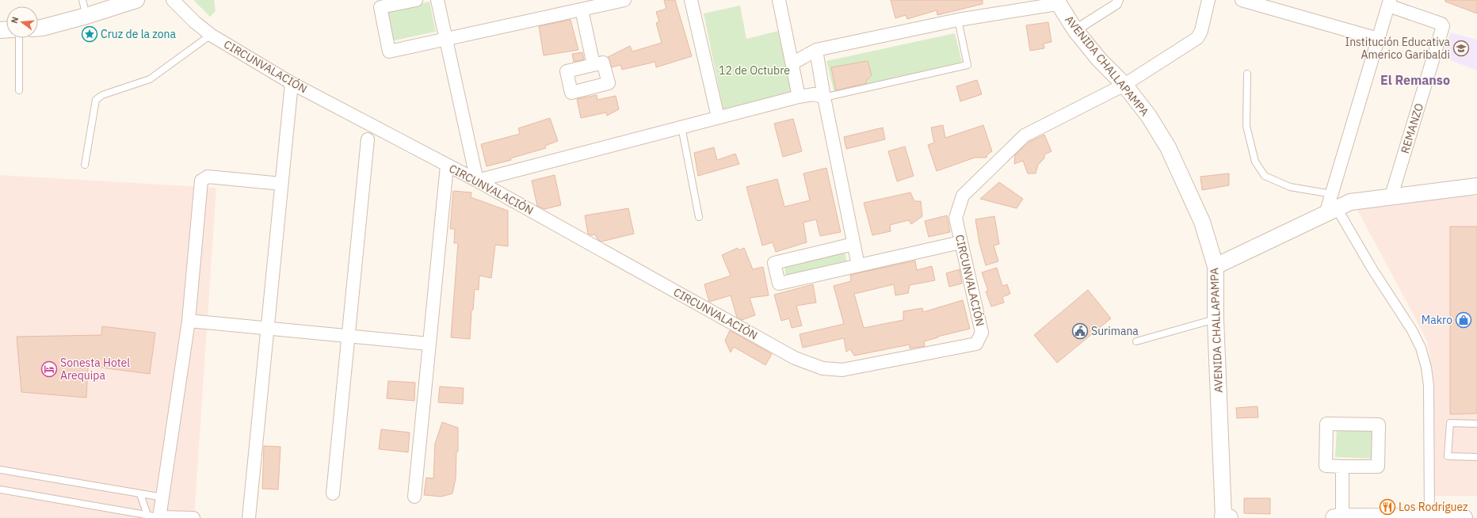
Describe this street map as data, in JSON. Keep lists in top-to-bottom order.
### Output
{
  "streets": {
    "street": ["AVENIDA CHALLAPAMPA", "CIRCUNVALACIÓN", "REMANZO"]
  },
  "crossings": [
    ["AVENIDA CHALLAPAMPA", "CIRCUNVALACIÓN"]
  ],
  "districts": ["El Remanso"],
  "parks": ["12 de Octubre"],
  "places": {
    "place": ["Cruz de la zona"],
    "school or university": ["Institución Educativa Americo Garibaldi"],
    "shop": ["Makro"],
    "public building": ["Surimana"],
    "hotel": ["Sonesta Hotel Arequipa"],
    "restaurant": ["Los Rodríguez"]
  },
  "north": "left"
}
